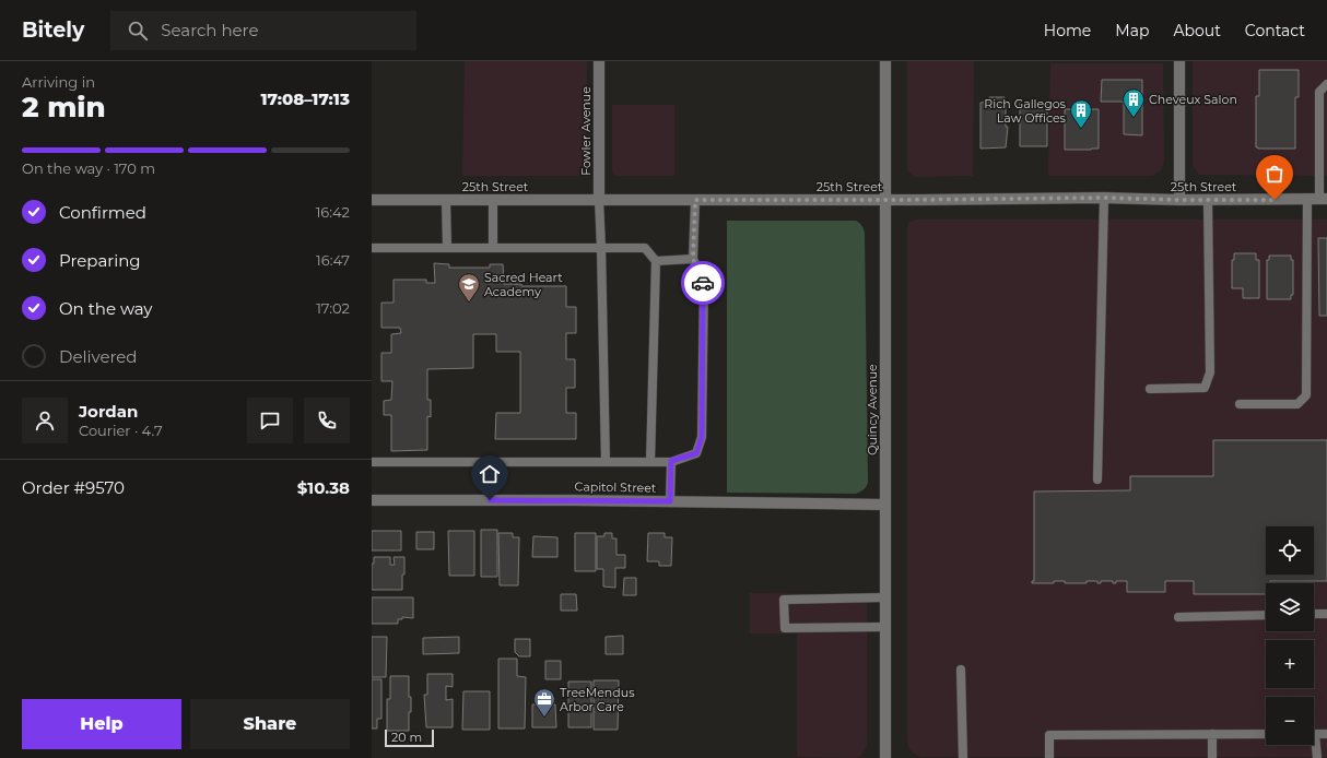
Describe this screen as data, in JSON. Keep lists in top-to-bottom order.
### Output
{
  "streets": {
    "street": [
      "Fowler Avenue",
      "25th Street",
      "Quincy Avenue",
      "Capitol Street"
    ]
  },
  "crossings": [
    ["Fowler Avenue", "25th Street"],
    ["25th Street", "Quincy Avenue"],
    ["Quincy Avenue", "Capitol Street"]
  ],
  "places": {
    "building": ["Cheveux Salon", "Rich Gallegos Law Offices"],
    "school or university": ["Sacred Heart Academy"],
    "office": ["TreeMendus Arbor Care"]
  },
  "scale_bar": "20 m",
  "page": {
    "header": "Bitely",
    "search": "Search here",
    "nav": [
      "Home",
      "Map",
      "About",
      "Contact"
    ],
    "heading": ["2 min", "Arriving in", "17:08–17:13"],
    "panel": [
      "Jordan",
      "Courier · 4.7",
      "Order #9570",
      "$10.38"
    ],
    "bar": "On the way · 170 m",
    "list": [
      ["Confirmed", "16:42"],
      ["Preparing", "16:47"],
      ["On the way", "17:02"],
      "Delivered"
    ],
    "map_buttons": ["+", "−"],
    "buttons": ["Help", "Share"],
    "scale": "20 m"
  }
}
